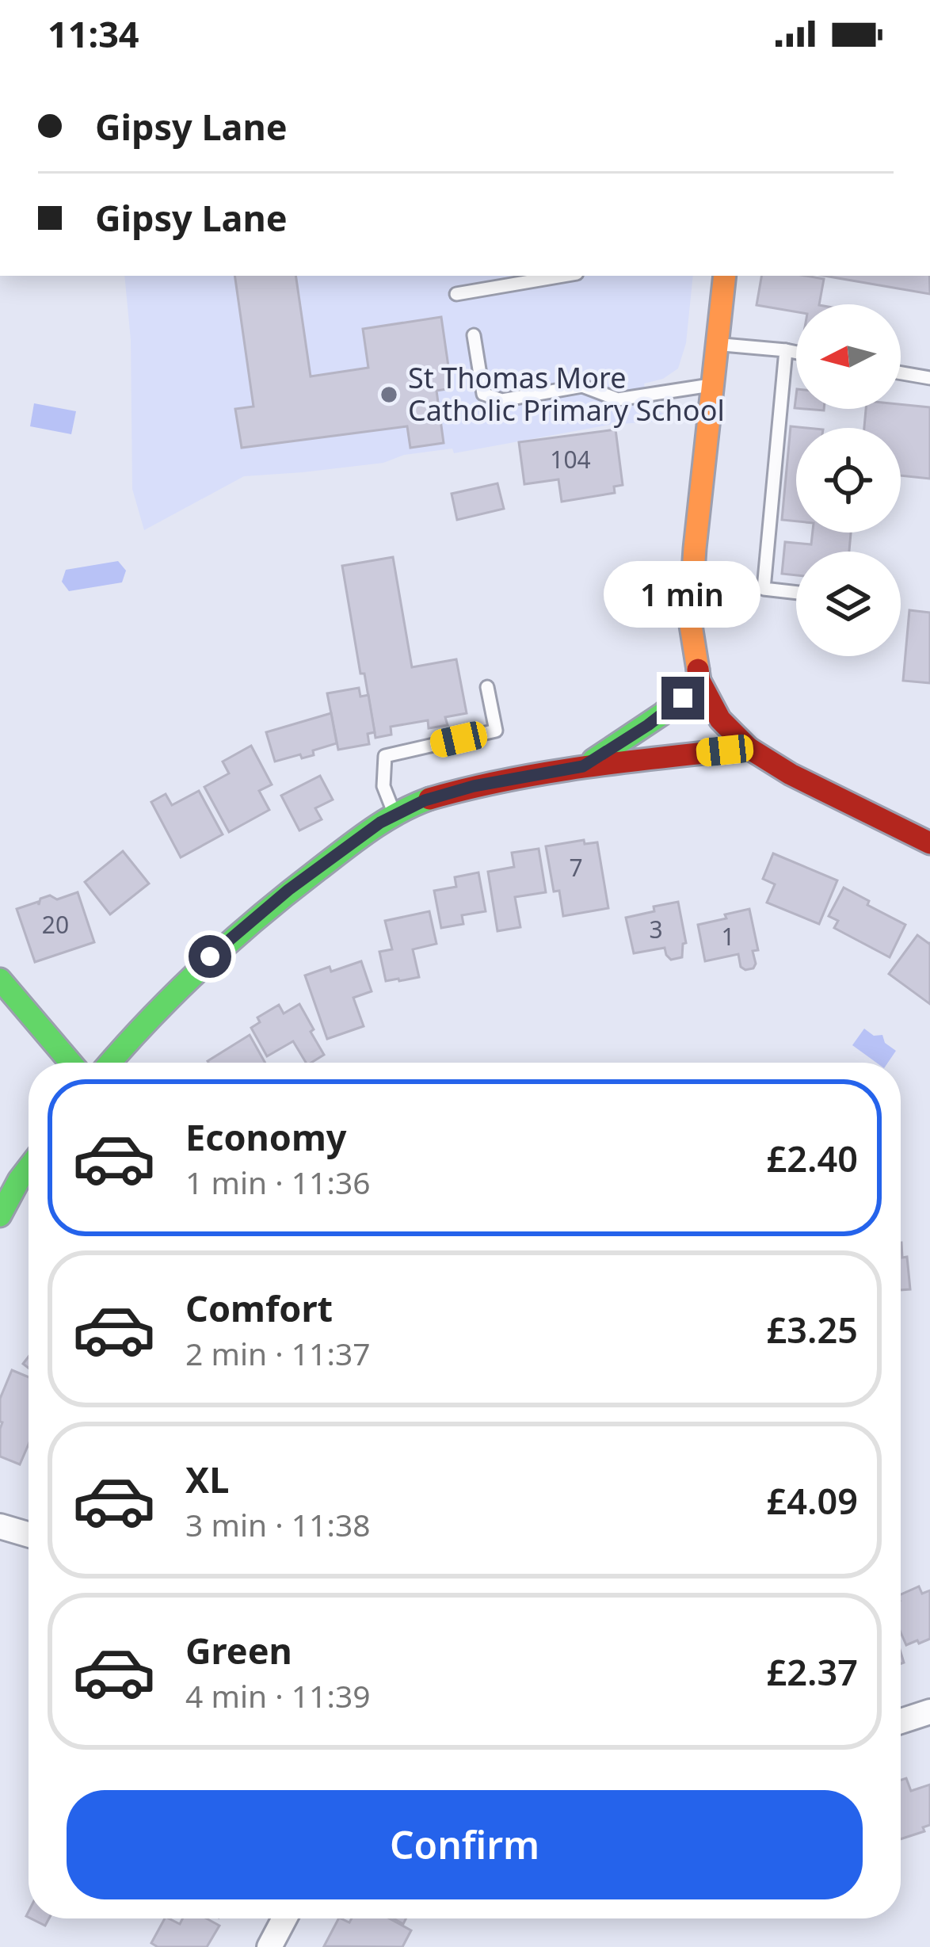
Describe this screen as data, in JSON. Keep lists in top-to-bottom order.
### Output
{
  "places": ["St Thomas More Catholic Primary School"],
  "house_numbers": [
    "104",
    "7",
    "20",
    "3",
    "1"
  ],
  "north": "left",
  "page": {
    "status": "11:34",
    "banner": ["Gipsy Lane", "Gipsy Lane"],
    "bubble": "1 min",
    "list": [
      {
        "name": "Economy",
        "note": "1 min · 11:36",
        "value": "£2.40"
      },
      {
        "name": "Comfort",
        "note": "2 min · 11:37",
        "value": "£3.25"
      },
      {
        "name": "XL",
        "note": "3 min · 11:38",
        "value": "£4.09"
      },
      {
        "name": "Green",
        "note": "4 min · 11:39",
        "value": "£2.37"
      }
    ],
    "buttons": "Confirm"
  }
}
